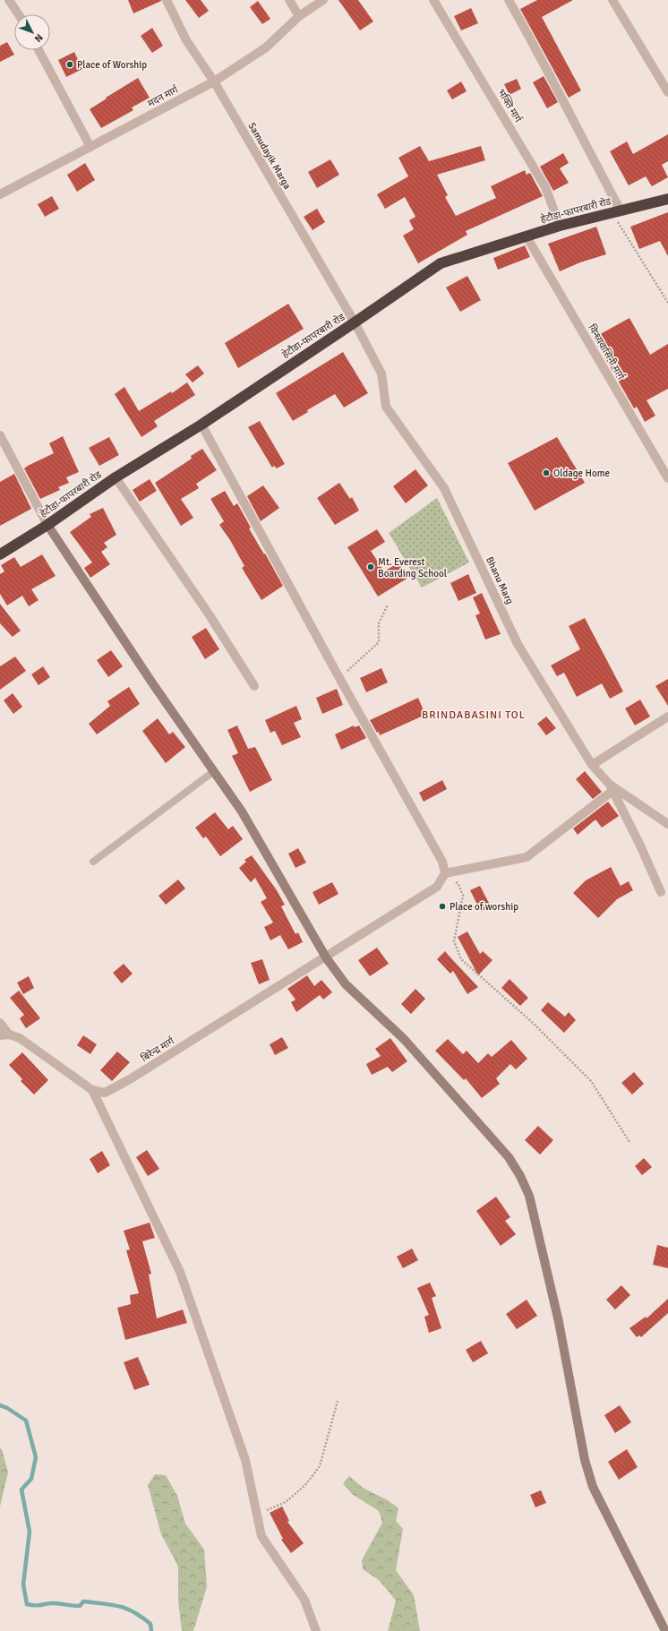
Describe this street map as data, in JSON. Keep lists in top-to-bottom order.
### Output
{
  "streets": {
    "highway": ["हेटौडा-फापरबारी रोड"],
    "street": [
      "मदन मार्ग",
      "भक्ति मार्ग",
      "Samudayik Marga",
      "विन्ध्यवासिनी मार्ग",
      "Bhanu Marg",
      "बिरेन्द्र मार्ग"
    ]
  },
  "crossings": [
    ["मदन मार्ग", "Samudayik Marga"],
    ["भक्ति मार्ग", "हेटौडा-फापरबारी रोड"],
    ["Samudayik Marga", "हेटौडा-फापरबारी रोड"],
    ["Samudayik Marga", "Bhanu Marg"],
    ["हेटौडा-फापरबारी रोड", "विन्ध्यवासिनी मार्ग"],
    ["हेटौडा-फापरबारी रोड", "Bhanu Marg"]
  ],
  "districts": ["BRINDABASINI TOL"],
  "places": [
    "Place of Worship",
    "Oldage Home",
    "Mt. Everest Boarding School",
    "Place of worship"
  ],
  "north": "bottom right"
}
